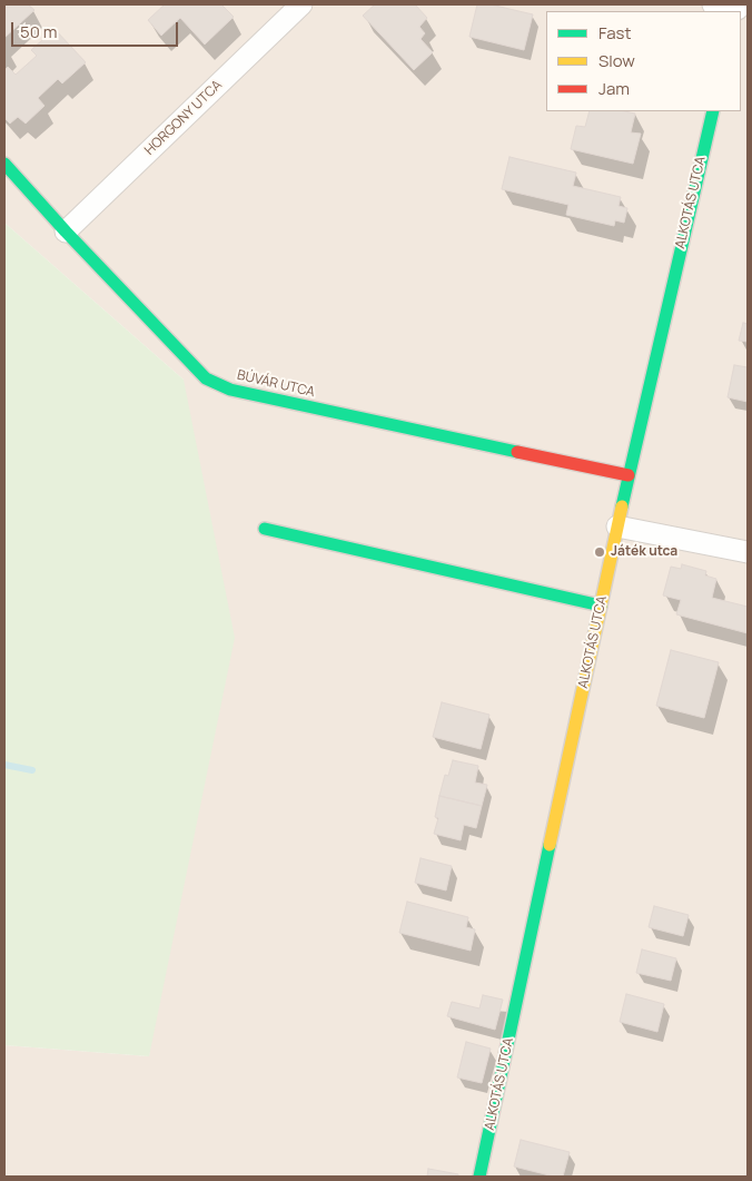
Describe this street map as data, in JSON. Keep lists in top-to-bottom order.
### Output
{
  "streets": {
    "street": ["HORGONY UTCA", "ALKOTÁS UTCA", "BÚVÁR UTCA"]
  },
  "crossings": [
    ["HORGONY UTCA", "BÚVÁR UTCA"],
    ["ALKOTÁS UTCA", "BÚVÁR UTCA"]
  ],
  "places": ["Játék utca"],
  "legend": ["Fast", "Slow", "Jam"],
  "scale_bar": "50 m"
}
